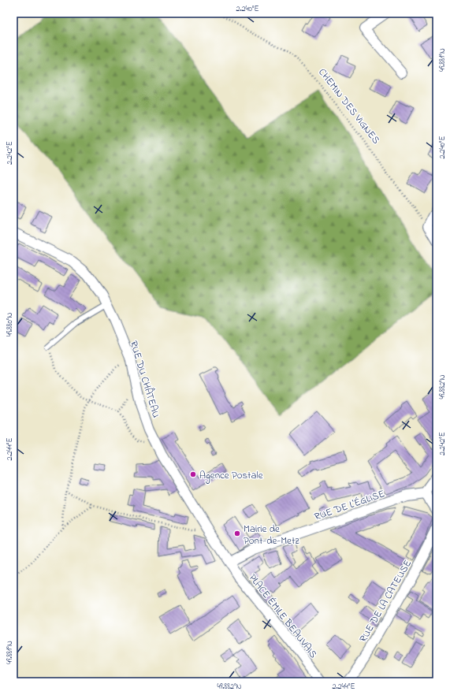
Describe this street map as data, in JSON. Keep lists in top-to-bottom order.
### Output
{
  "streets": {
    "street": [
      "RUE DU CHÂTEAU",
      "RUE DE L'ÉGLISE",
      "RUE DE LA CATEUSE",
      "PLACE ÉMILE BEAUVAIS"
    ],
    "path": ["CHEMIN DES VIGNES"]
  },
  "crossings": [
    ["RUE DU CHÂTEAU", "RUE DE L'ÉGLISE"],
    ["RUE DU CHÂTEAU", "PLACE ÉMILE BEAUVAIS"],
    ["RUE DE L'ÉGLISE", "PLACE ÉMILE BEAUVAIS"]
  ],
  "places": ["Agence Postale", "Mairie de Pont-de-Metz"],
  "coordinates": [
    "2.240°E",
    "49.881°N",
    "2.242°E",
    "49.880°N",
    "49.882°N",
    "2.244°E"
  ]
}
